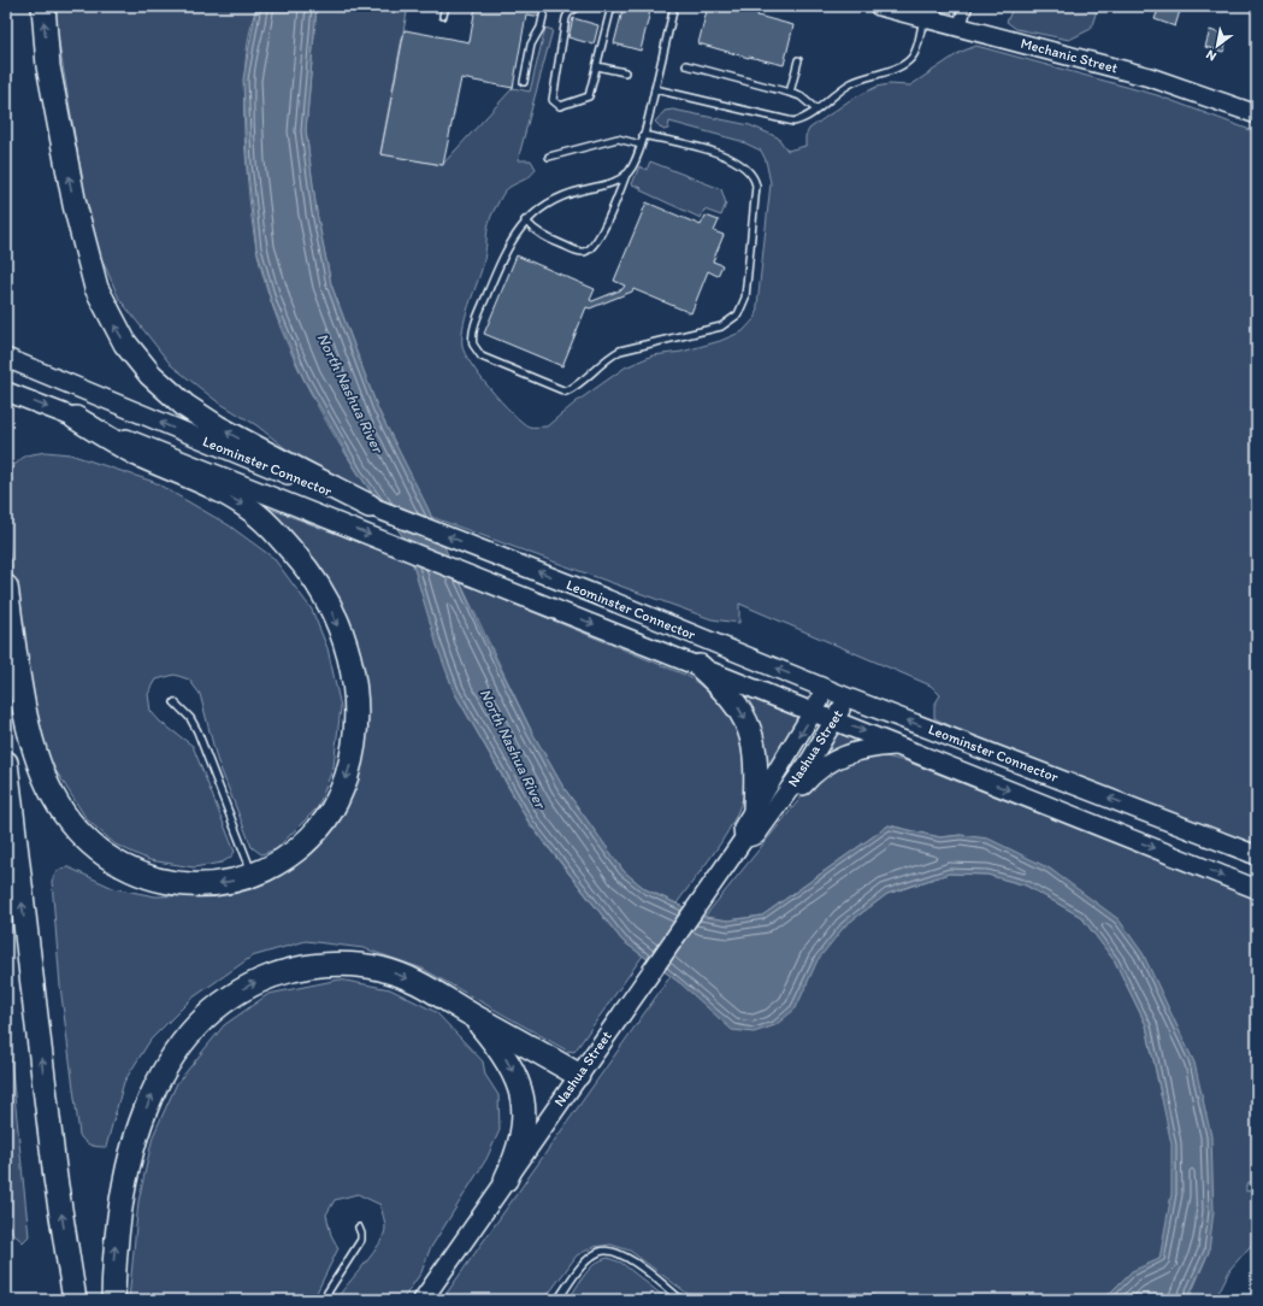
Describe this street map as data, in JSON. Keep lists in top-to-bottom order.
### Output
{
  "streets": {
    "main road": ["Mechanic Street", "Leominster Connector", "Nashua Street"]
  },
  "crossings": [
    ["Leominster Connector", "Nashua Street"]
  ],
  "water": ["North Nashua River"],
  "north": "bottom left"
}
